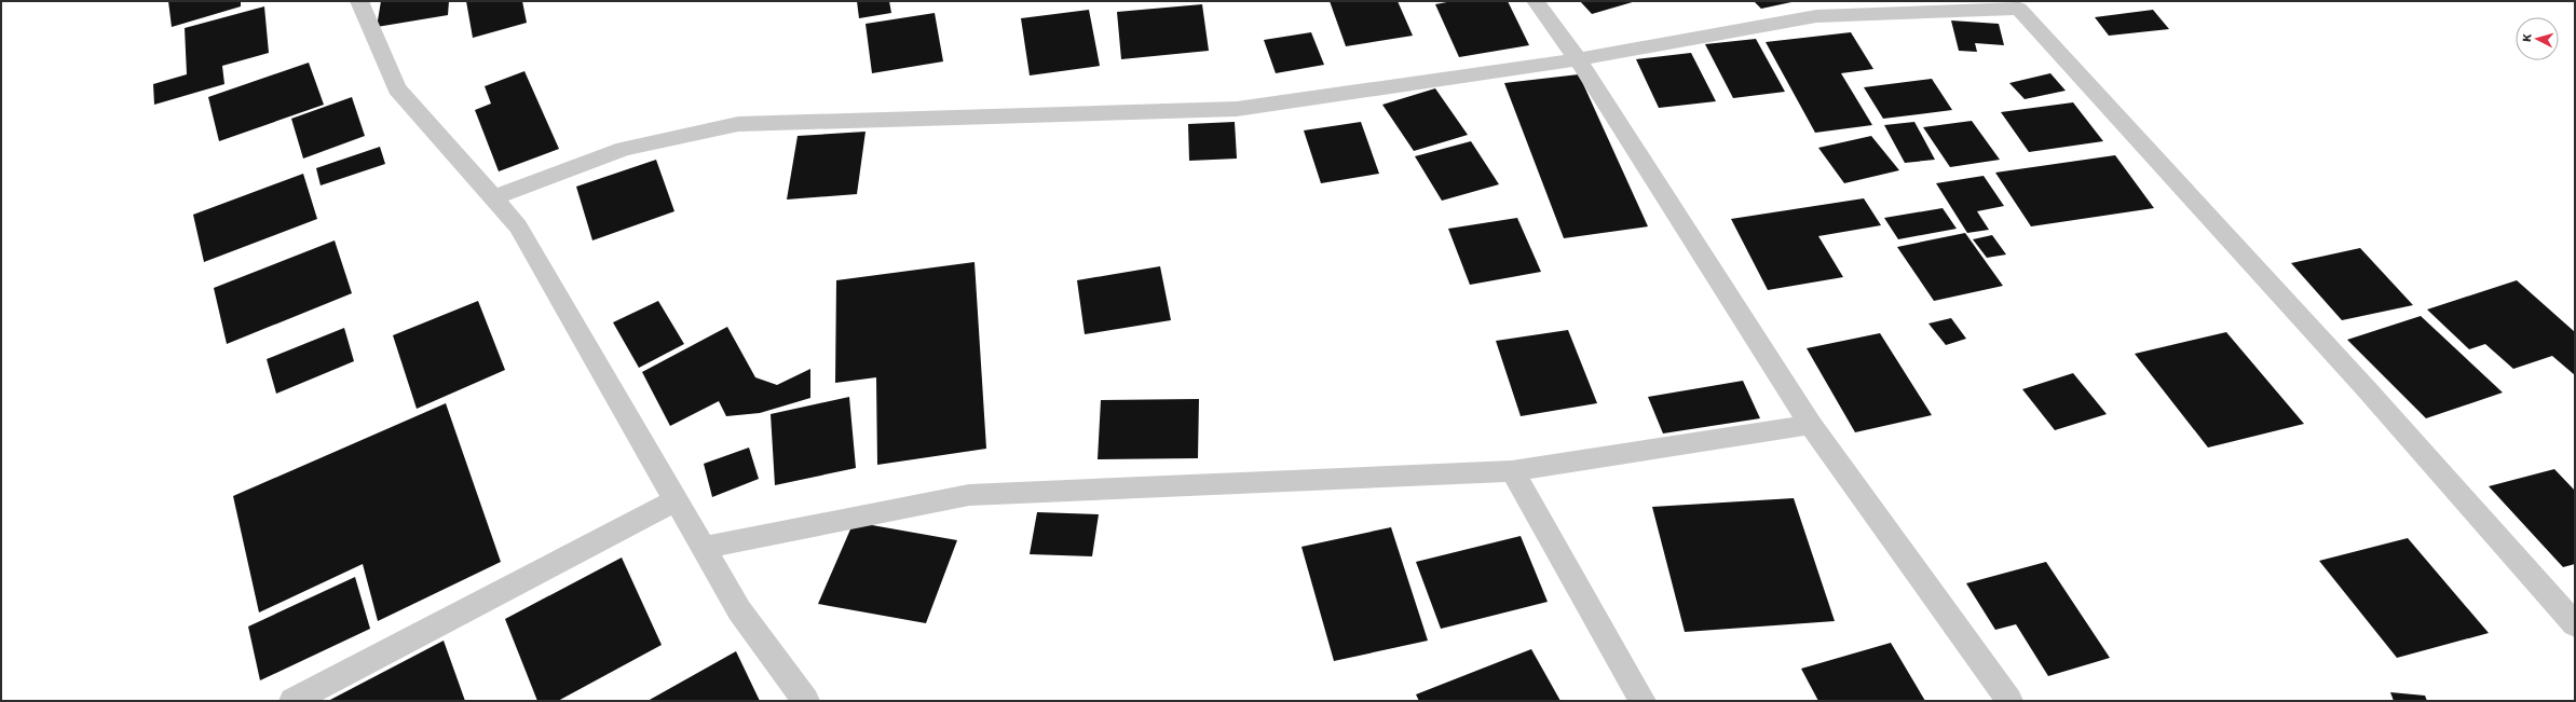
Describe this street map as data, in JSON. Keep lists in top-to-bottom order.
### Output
{
  "north": "left"
}
